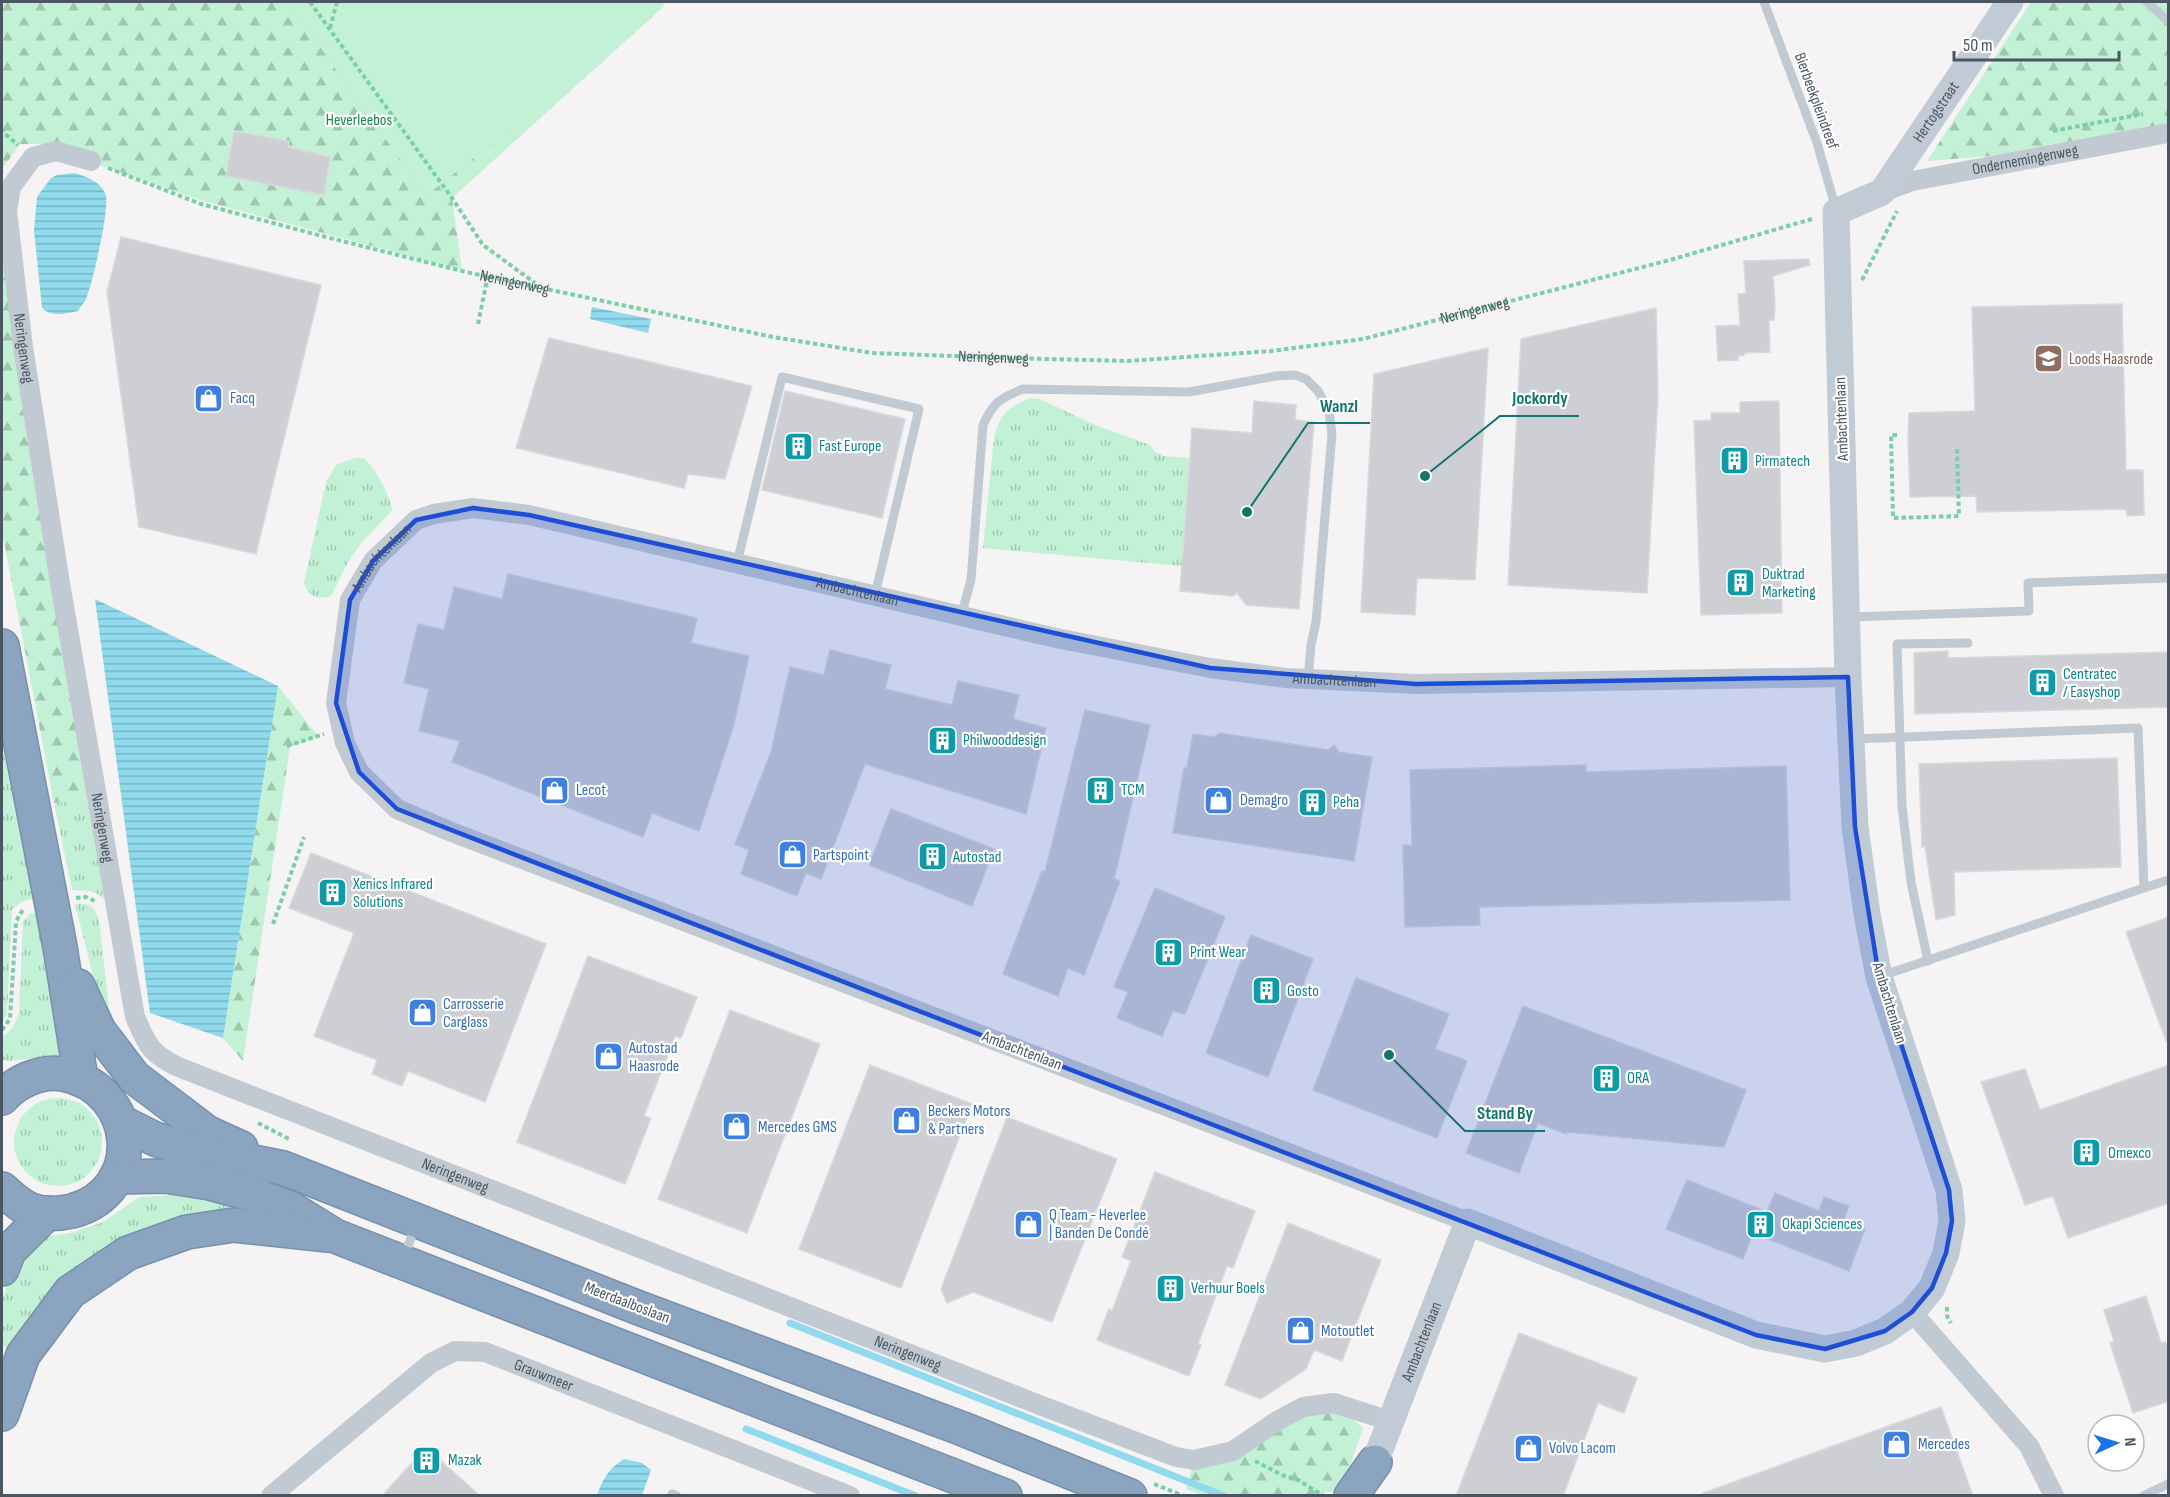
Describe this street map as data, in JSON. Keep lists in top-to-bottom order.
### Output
{
  "streets": {
    "highway": ["Meerdaalboslaan"],
    "street": [
      "Hertogstraat",
      "Ondernemingenweg",
      "Neringenweg",
      "Ambachtenlaan",
      "Grauwmeer"
    ],
    "lane": ["Bierbeekpleindreef"]
  },
  "crossings": [
    ["Bierbeekpleindreef", "Neringenweg"],
    ["Bierbeekpleindreef", "Ambachtenlaan"],
    ["Hertogstraat", "Ondernemingenweg"],
    ["Neringenweg", "Ambachtenlaan"]
  ],
  "parks": ["Heverleebos"],
  "places": {
    "school or university": ["Loods Haasrode"],
    "shop": [
      "Facq",
      "Lecot",
      "Demagro",
      "Partspoint",
      "Carrosserie Carglass",
      "Autostad Haasrode",
      "Beckers Motors & Partners",
      "Mercedes GMS",
      "Q Team - Heverlee | Banden De Condé",
      "Motoutlet",
      "Mercedes",
      "Volvo Lacom"
    ],
    "building": [
      "Fast Europe",
      "Pirmatech",
      "Duktrad Marketing",
      "Centratec / Easyshop",
      "Philwooddesign",
      "TCM",
      "Peha",
      "Autostad",
      "Xenics Infrared Solutions",
      "Print Wear",
      "Gosto",
      "ORA",
      "Omexco",
      "Okapi Sciences",
      "Verhuur Boels",
      "Mazak"
    ],
    "other": ["Jockordy", "Wanzl", "Stand By"]
  },
  "scale_bar": "50 m",
  "north": "right"
}
